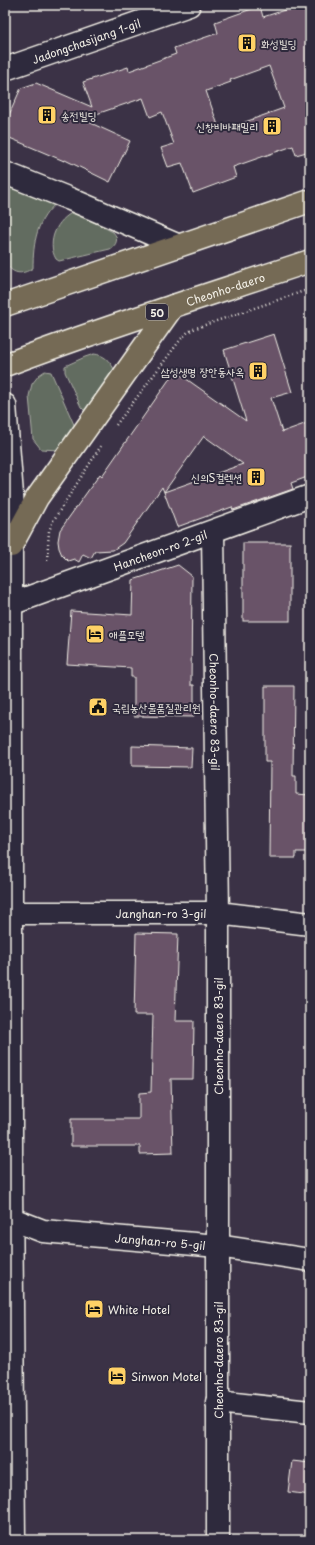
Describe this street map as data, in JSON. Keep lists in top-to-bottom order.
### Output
{
  "streets": {
    "main road": ["Cheonho-daero", "50"],
    "street": [
      "Jadongchasijang 1-gil",
      "Hancheon-ro 2-gil",
      "Cheonho-daero 83-gil",
      "Janghan-ro 3-gil",
      "Janghan-ro 5-gil"
    ]
  },
  "crossings": [
    ["Hancheon-ro 2-gil", "Cheonho-daero 83-gil"],
    ["Cheonho-daero 83-gil", "Janghan-ro 3-gil"],
    ["Cheonho-daero 83-gil", "Janghan-ro 5-gil"]
  ],
  "places": {
    "building": [
      "화성빌딩",
      "송전빌딩",
      "신창비바패밀리",
      "삼성생명 장안동사옥",
      "신의S컬렉션"
    ],
    "hotel": ["애플모텔", "White Hotel", "Sinwon Motel"],
    "public building": ["국립농산물품질관리원"]
  }
}
